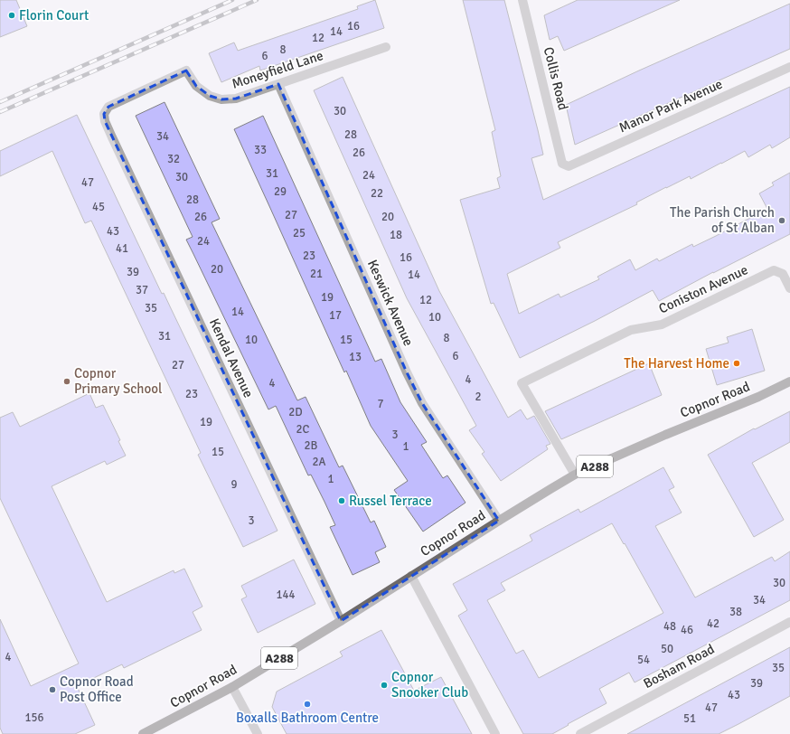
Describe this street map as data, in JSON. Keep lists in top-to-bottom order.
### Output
{
  "streets": {
    "main road": ["Copnor Road", "A288"],
    "street": [
      "Moneyfield Lane",
      "Collis Road",
      "Manor Park Avenue",
      "Coniston Avenue",
      "Keswick Avenue",
      "Kendal Avenue",
      "Bosham Road"
    ]
  },
  "crossings": [
    ["Moneyfield Lane", "Keswick Avenue"],
    ["Moneyfield Lane", "Kendal Avenue"],
    ["Collis Road", "Manor Park Avenue"],
    ["Coniston Avenue", "Copnor Road"],
    ["Keswick Avenue", "Copnor Road"],
    ["Kendal Avenue", "Copnor Road"]
  ],
  "places": [
    "Florin Court",
    "The Parish Church of St Alban",
    "The Harvest Home",
    "Copnor Primary School",
    "Russel Terrace",
    "Copnor Snooker Club",
    "Copnor Road Post Office",
    "Boxalls Bathroom Centre"
  ],
  "house_numbers": [
    "16",
    "14",
    "12",
    "8",
    "6",
    "30",
    "28",
    "34",
    "33",
    "26",
    "32",
    "31",
    "24",
    "30",
    "47",
    "29",
    "22",
    "28",
    "45",
    "27",
    "26",
    "20",
    "43",
    "25",
    "18",
    "24",
    "41",
    "23",
    "16",
    "20",
    "39",
    "21",
    "14",
    "37",
    "19",
    "12",
    "35",
    "14",
    "17",
    "10",
    "31",
    "8",
    "10",
    "15",
    "6",
    "13",
    "27",
    "4",
    "4",
    "23",
    "2",
    "7",
    "2D",
    "19",
    "2C",
    "3",
    "2B",
    "1",
    "15",
    "2A",
    "1",
    "9",
    "3",
    "30",
    "144",
    "34",
    "38",
    "42",
    "48",
    "46",
    "50",
    "4",
    "54",
    "35",
    "39",
    "43",
    "47",
    "156",
    "51"
  ]
}
